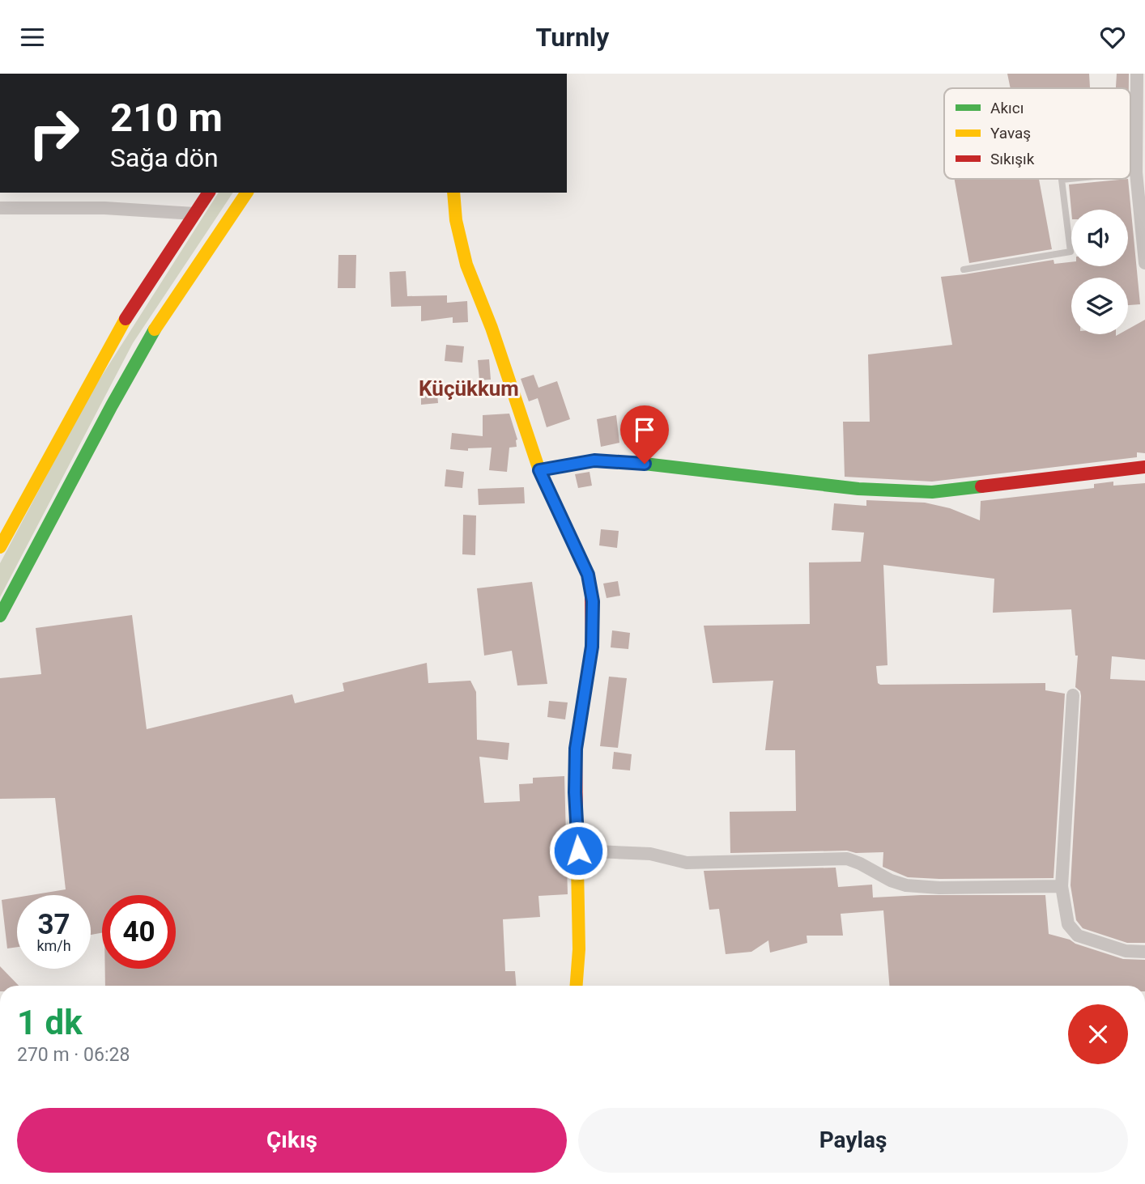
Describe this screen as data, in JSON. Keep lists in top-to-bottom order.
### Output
{
  "districts": ["Küçükkum"],
  "legend": ["Akıcı", "Yavaş", "Sıkışık"],
  "page": {
    "header": "Turnly",
    "turn": ["210 m", "Sağa dön"],
    "speed": "37 km/h",
    "limit": "40",
    "heading": ["1 dk", "270 m · 06:28"],
    "buttons": ["Çıkış", "Paylaş"]
  }
}
